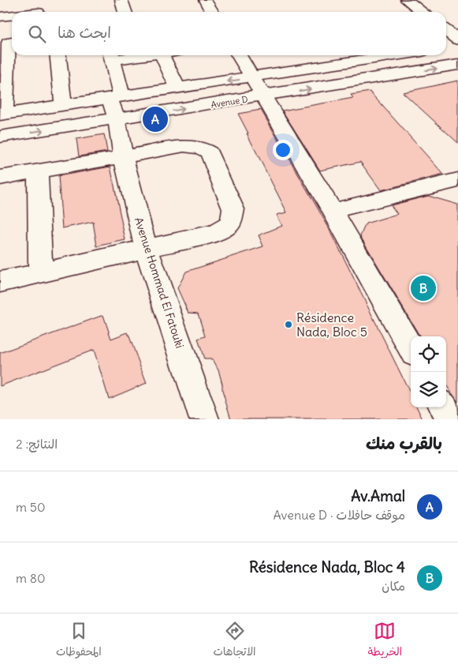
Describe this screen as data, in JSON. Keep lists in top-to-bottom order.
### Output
{
  "streets": {
    "street": ["Avenue D", "Avenue Hommad El Fatouki"]
  },
  "crossings": [
    ["Avenue D", "Avenue Hommad El Fatouki"]
  ],
  "places": ["Résidence Nada, Bloc 5"],
  "page": {
    "search": "ابحث هنا",
    "pins": ["A", "B"],
    "heading": ["بالقرب منك", "النتائج: 2"],
    "list": [
      {
        "mark": "A",
        "name": "Av.Amal",
        "note": "موقف حافلات · Avenue D",
        "value": "50 m"
      },
      {
        "mark": "B",
        "name": "Résidence Nada, Bloc 4",
        "note": "مكان",
        "value": "80 m"
      }
    ],
    "nav": ["الخريطة", "الاتجاهات", "المحفوظات"]
  }
}
